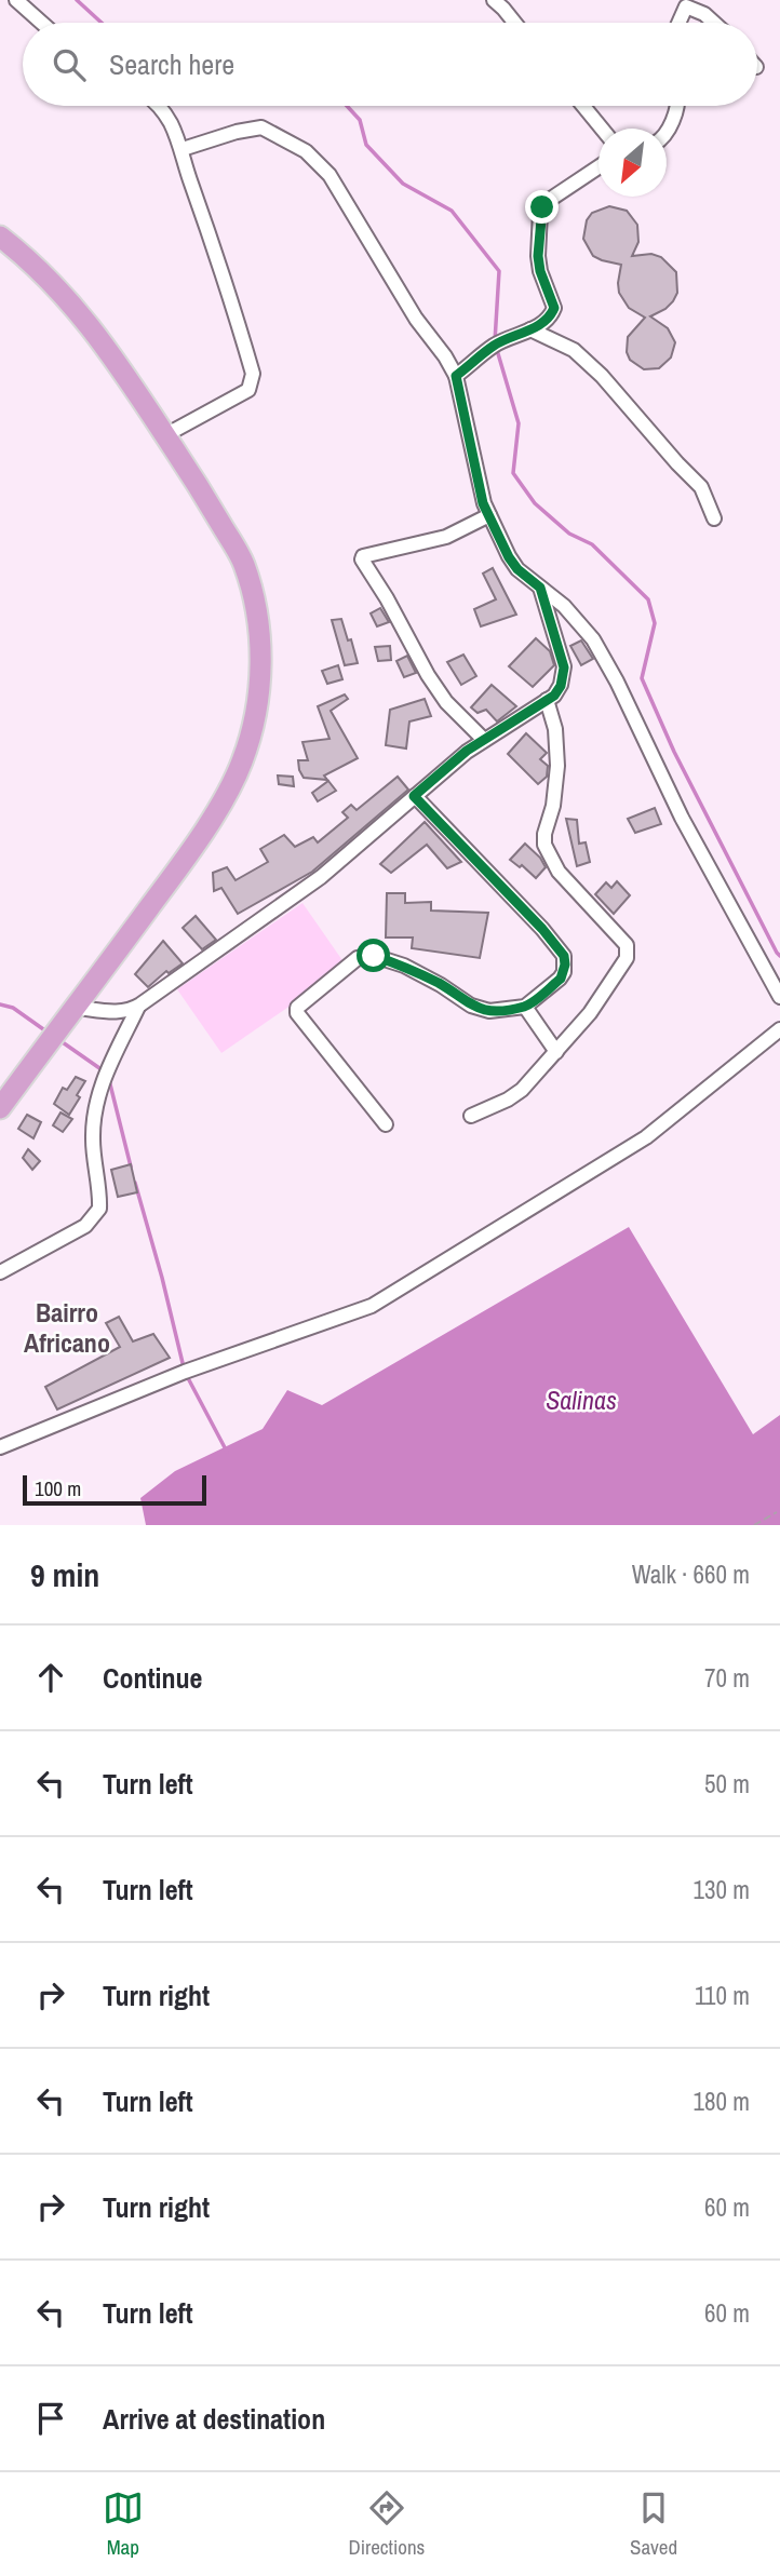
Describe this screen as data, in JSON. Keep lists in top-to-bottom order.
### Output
{
  "districts": ["Bairro Africano"],
  "water": ["Salinas"],
  "scale_bar": "100 m",
  "north": "bottom left",
  "page": {
    "search": "Search here",
    "scale": "100 m",
    "heading": ["9 min", "Walk · 660 m"],
    "list": [
      ["Continue", "70 m"],
      ["Turn left", "50 m"],
      ["Turn left", "130 m"],
      ["Turn right", "110 m"],
      ["Turn left", "180 m"],
      ["Turn right", "60 m"],
      ["Turn left", "60 m"],
      "Arrive at destination"
    ],
    "nav": ["Map", "Directions", "Saved"]
  }
}
